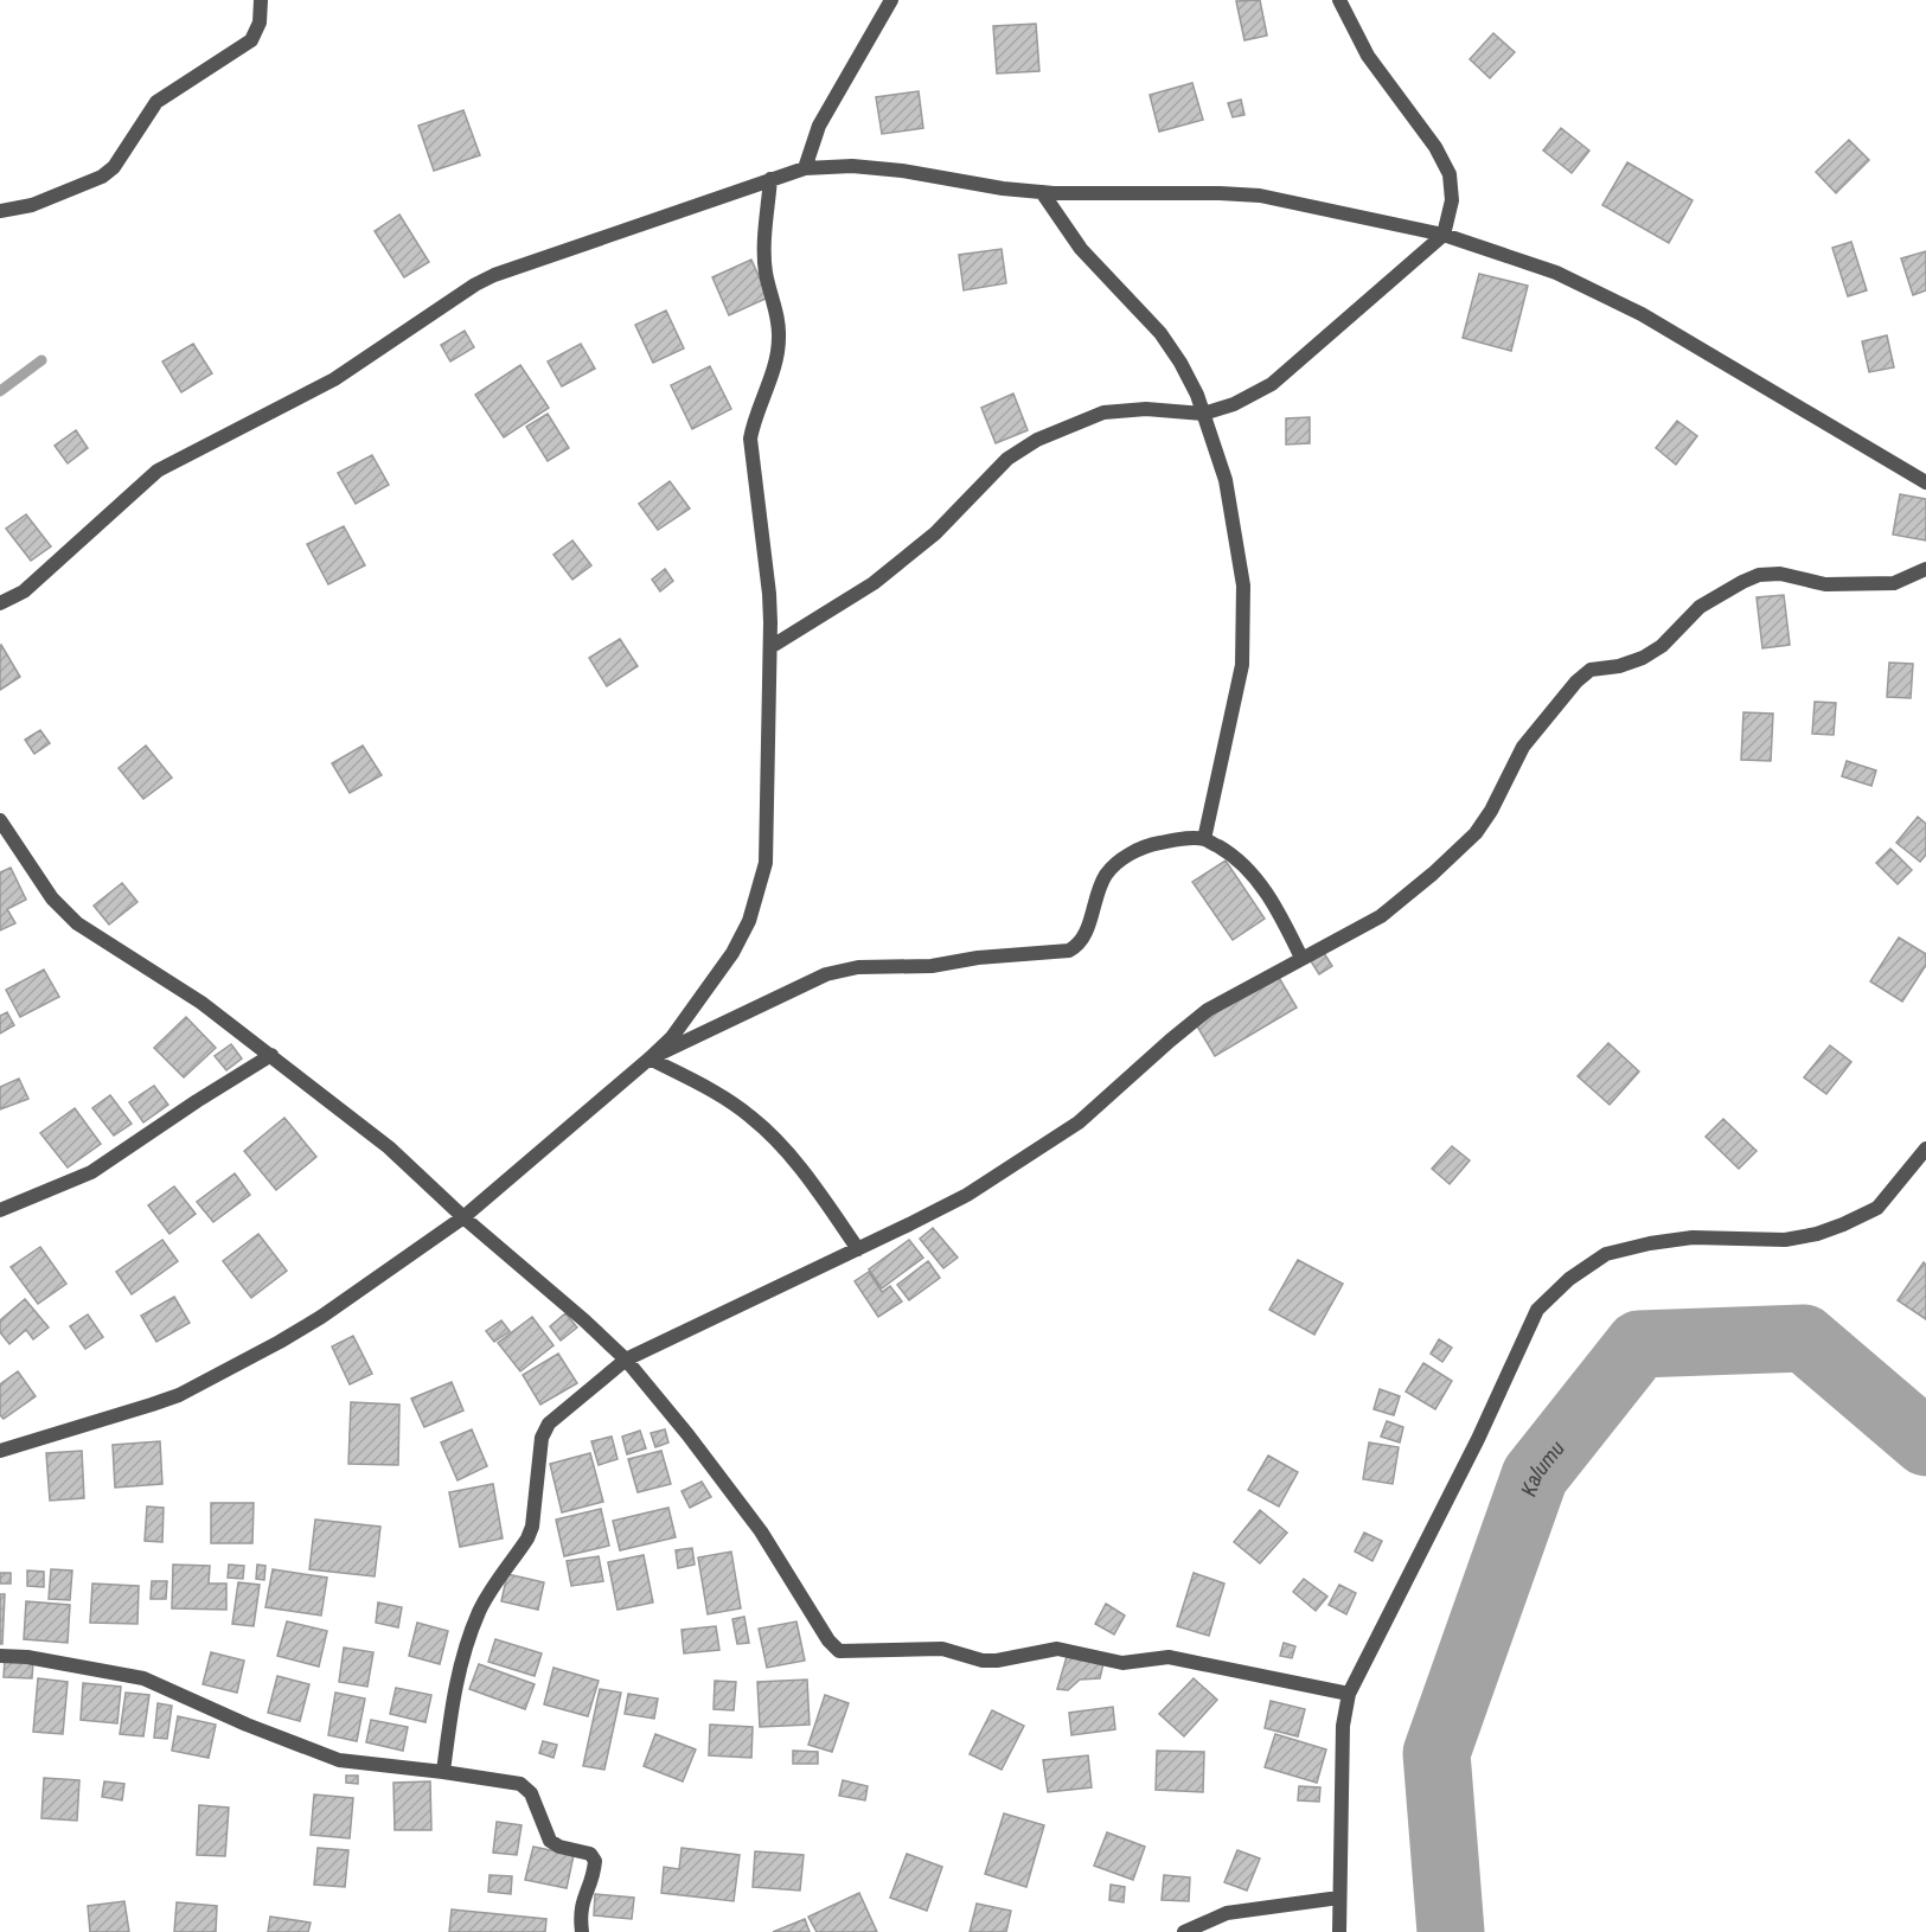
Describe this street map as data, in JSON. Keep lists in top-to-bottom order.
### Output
{
  "water": ["Kalumu"]
}
